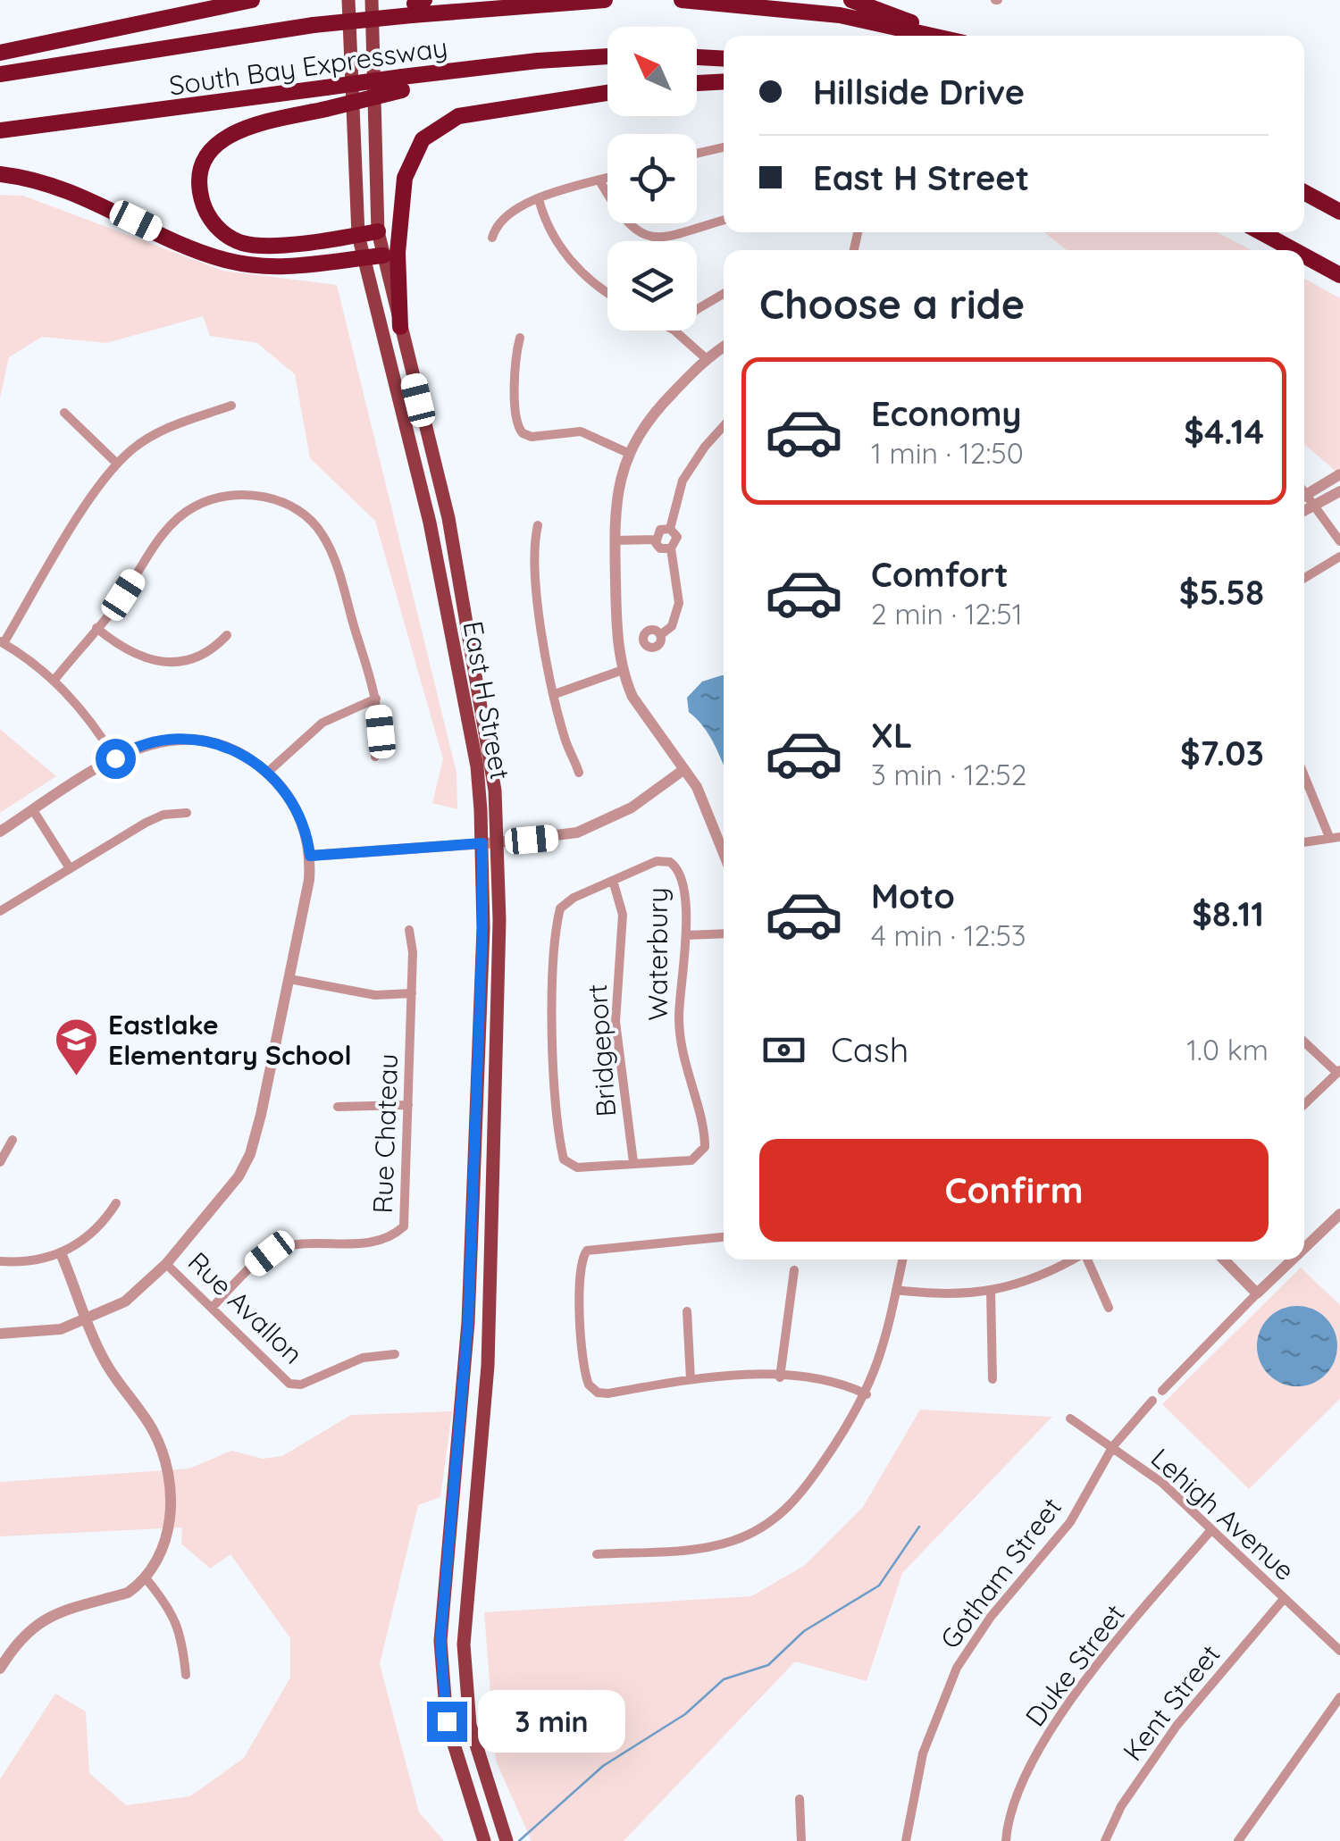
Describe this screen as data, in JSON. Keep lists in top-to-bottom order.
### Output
{
  "streets": {
    "highway": ["South Bay Expressway"],
    "main road": ["East H Street"],
    "street": [
      "Waterbury",
      "Bridgeport",
      "Rue Chateau",
      "Rue Avallon",
      "Lehigh Avenue",
      "Gotham Street",
      "Duke Street",
      "Kent Street"
    ]
  },
  "crossings": [
    ["Waterbury", "Bridgeport"],
    ["Rue Chateau", "Rue Avallon"],
    ["Lehigh Avenue", "Gotham Street"],
    ["Lehigh Avenue", "Duke Street"],
    ["Lehigh Avenue", "Kent Street"]
  ],
  "places": {
    "school or university": ["Eastlake Elementary School"]
  },
  "north": "top left",
  "page": {
    "banner": ["Hillside Drive", "East H Street"],
    "heading": "Choose a ride",
    "list": [
      {
        "name": "Economy",
        "note": "1 min · 12:50",
        "value": "$4.14"
      },
      {
        "name": "Comfort",
        "note": "2 min · 12:51",
        "value": "$5.58"
      },
      {
        "name": "XL",
        "note": "3 min · 12:52",
        "value": "$7.03"
      },
      {
        "name": "Moto",
        "note": "4 min · 12:53",
        "value": "$8.11"
      }
    ],
    "pay": ["Cash", "1.0 km"],
    "buttons": "Confirm",
    "bubble": "3 min"
  }
}
